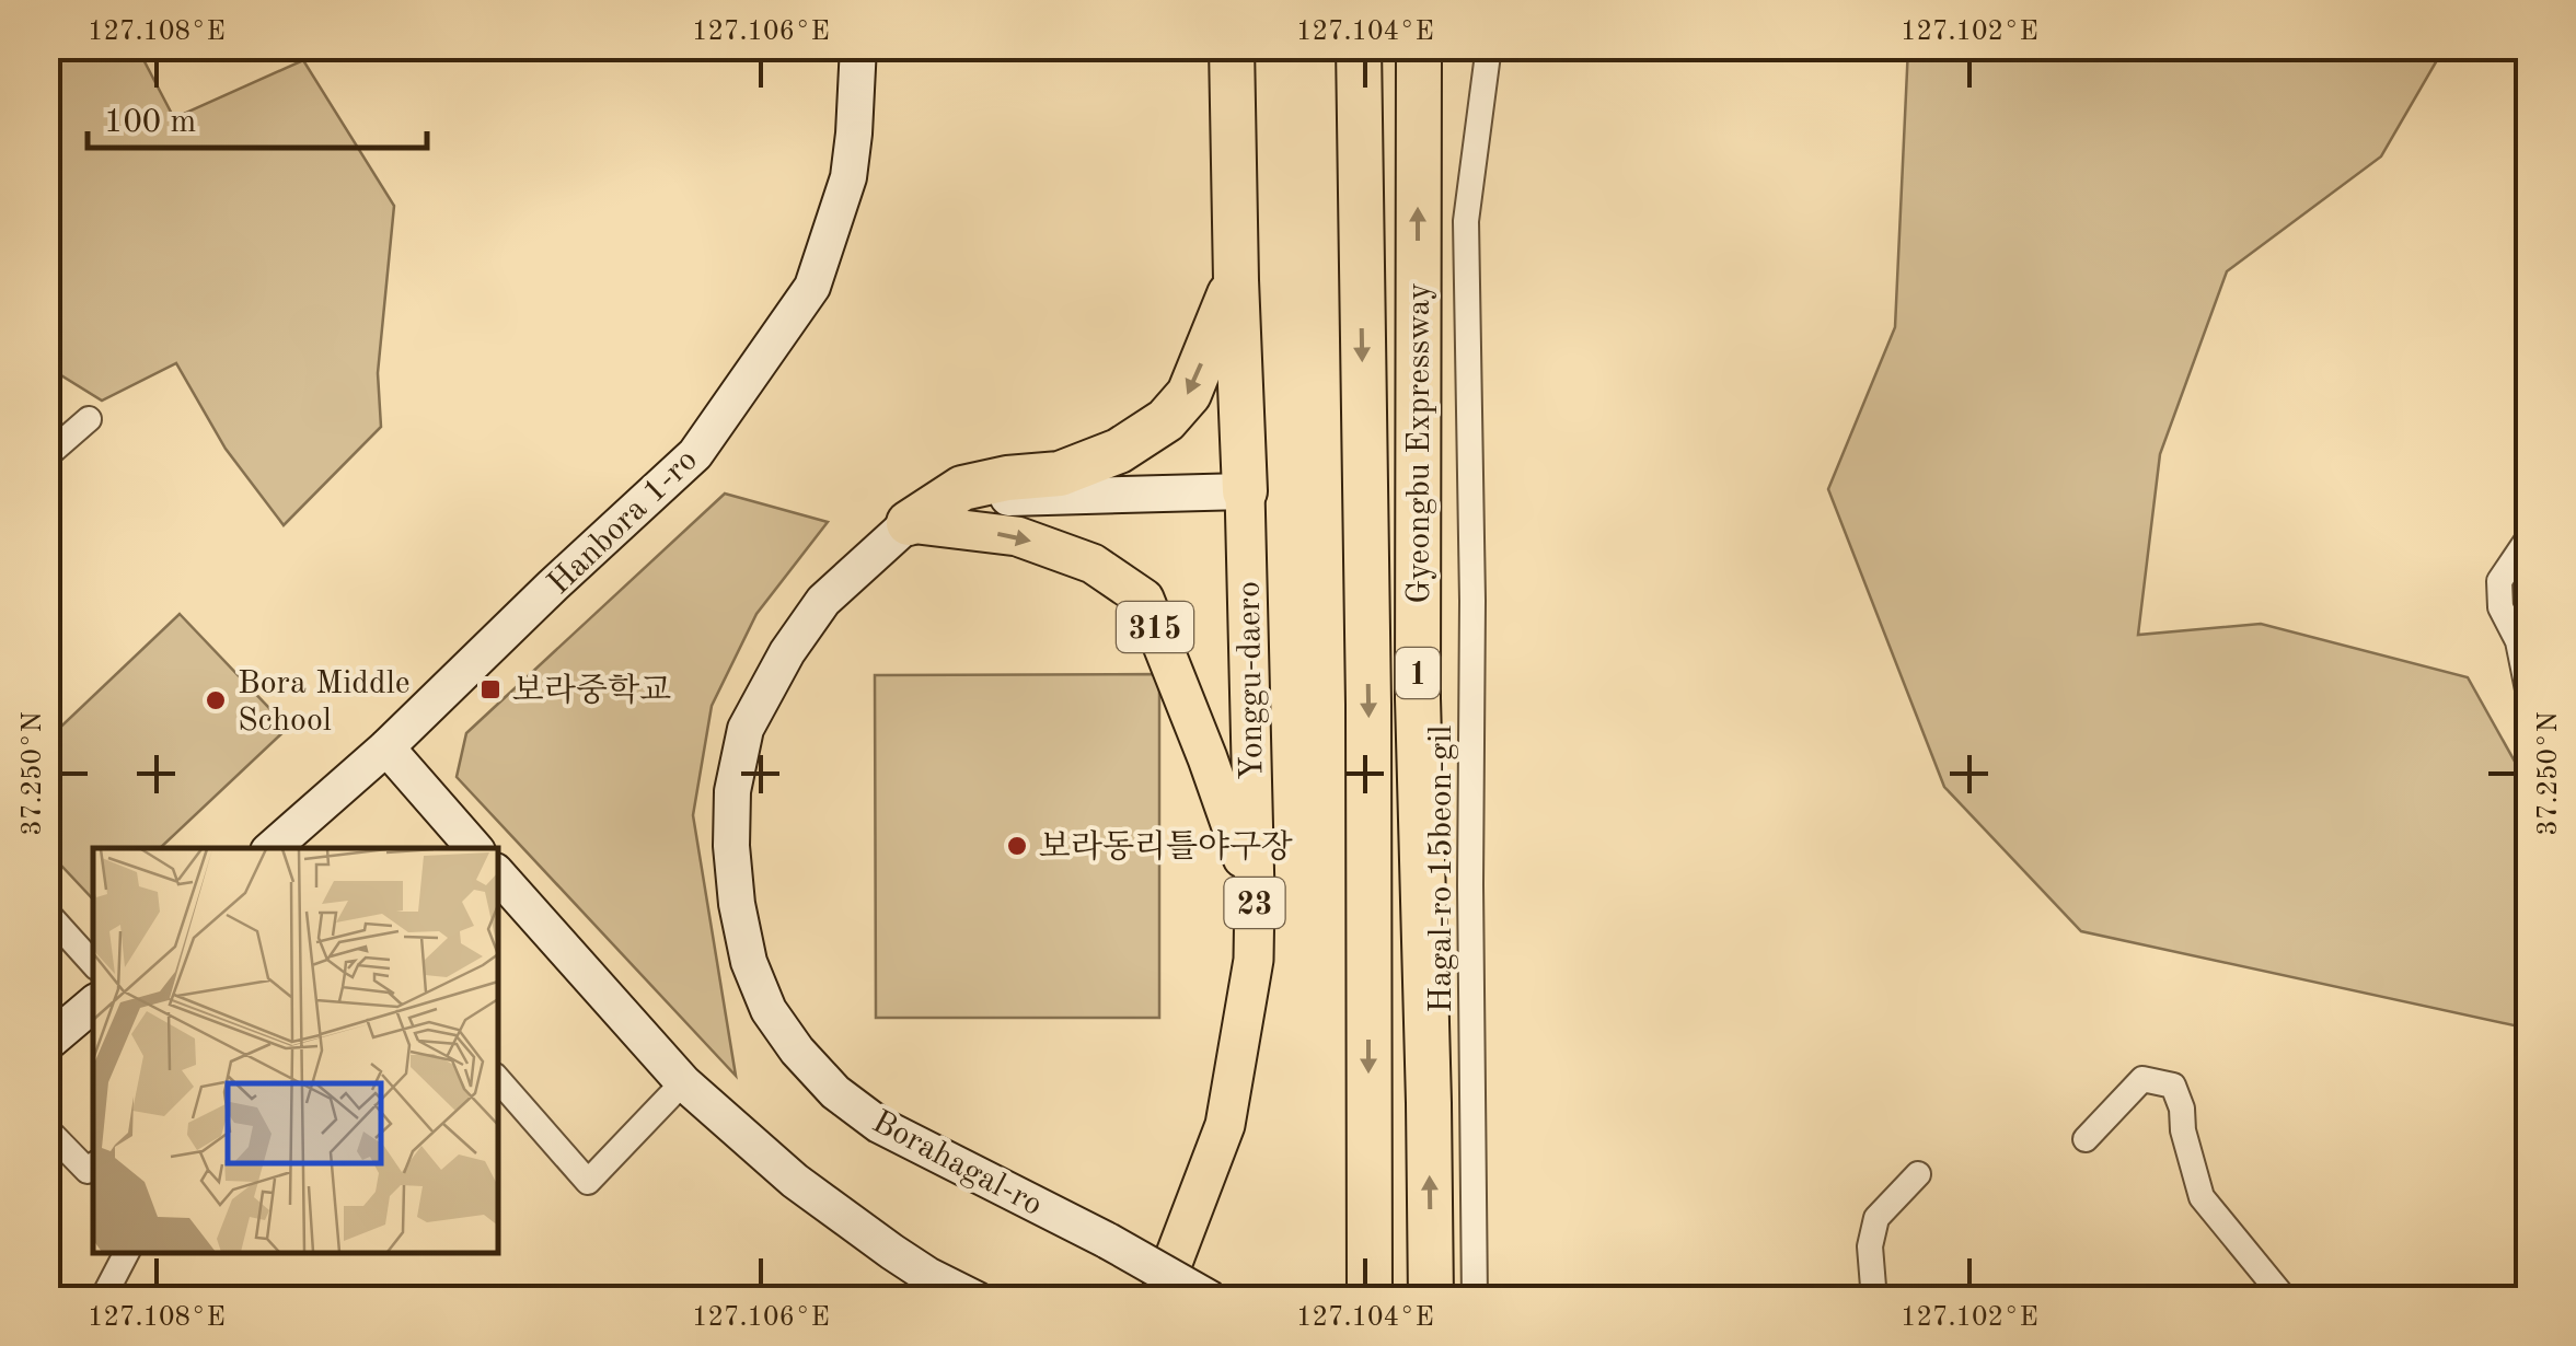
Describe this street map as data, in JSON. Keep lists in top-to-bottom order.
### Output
{
  "streets": {
    "highway": [
      "Gyeongbu Expressway",
      "1",
      "Yonggu-daero",
      "23"
    ],
    "main road": ["315"],
    "street": ["Hanbora 1-ro", "Hagal-ro 15beon-gil", "Borahagal-ro"]
  },
  "crossings": [
    ["315", "Yonggu-daero"],
    ["315", "Borahagal-ro"],
    ["Yonggu-daero", "Borahagal-ro"]
  ],
  "places": {
    "transit": ["보라중학교"],
    "other": ["Bora Middle School", "보라동리틀야구장"]
  },
  "scale_bar": "100 m",
  "coordinates": [
    "127.108°E",
    "127.106°E",
    "127.104°E",
    "127.102°E",
    "37.250°N"
  ]
}
